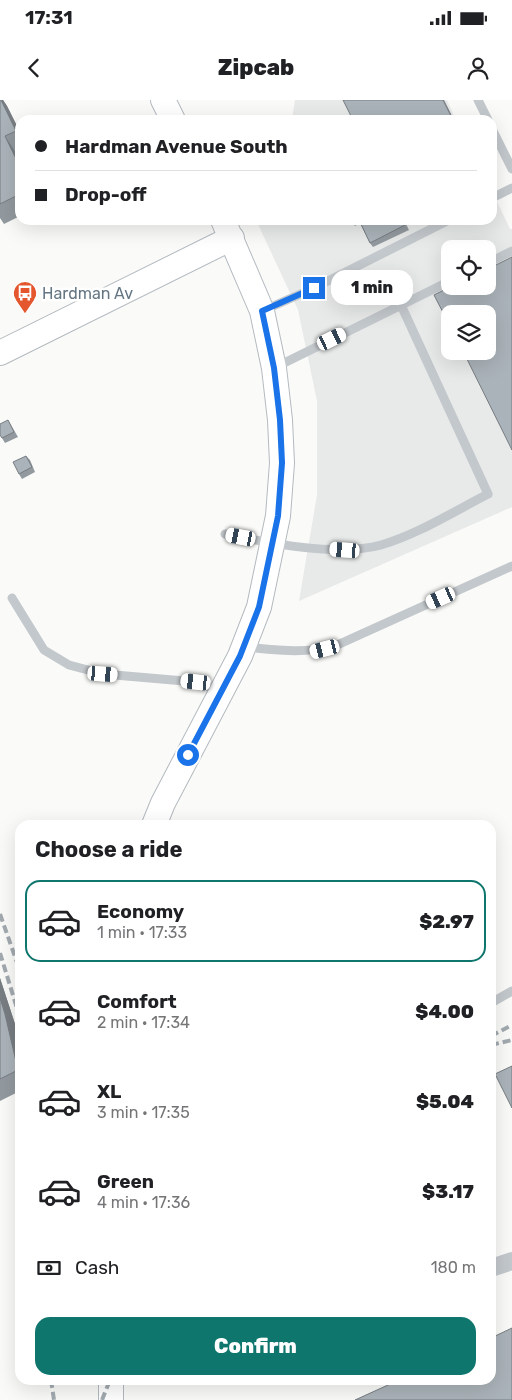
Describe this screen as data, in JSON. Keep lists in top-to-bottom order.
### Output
{
  "places": {
    "bus stop": ["Hardman Av"]
  },
  "page": {
    "status": "17:31",
    "header": "Zipcab",
    "banner": ["Hardman Avenue South", "Drop-off"],
    "bubble": "1 min",
    "heading": "Choose a ride",
    "list": [
      {
        "name": "Economy",
        "note": "1 min · 17:33",
        "value": "$2.97"
      },
      {
        "name": "Comfort",
        "note": "2 min · 17:34",
        "value": "$4.00"
      },
      {
        "name": "XL",
        "note": "3 min · 17:35",
        "value": "$5.04"
      },
      {
        "name": "Green",
        "note": "4 min · 17:36",
        "value": "$3.17"
      }
    ],
    "pay": ["Cash", "180 m"],
    "buttons": "Confirm"
  }
}
